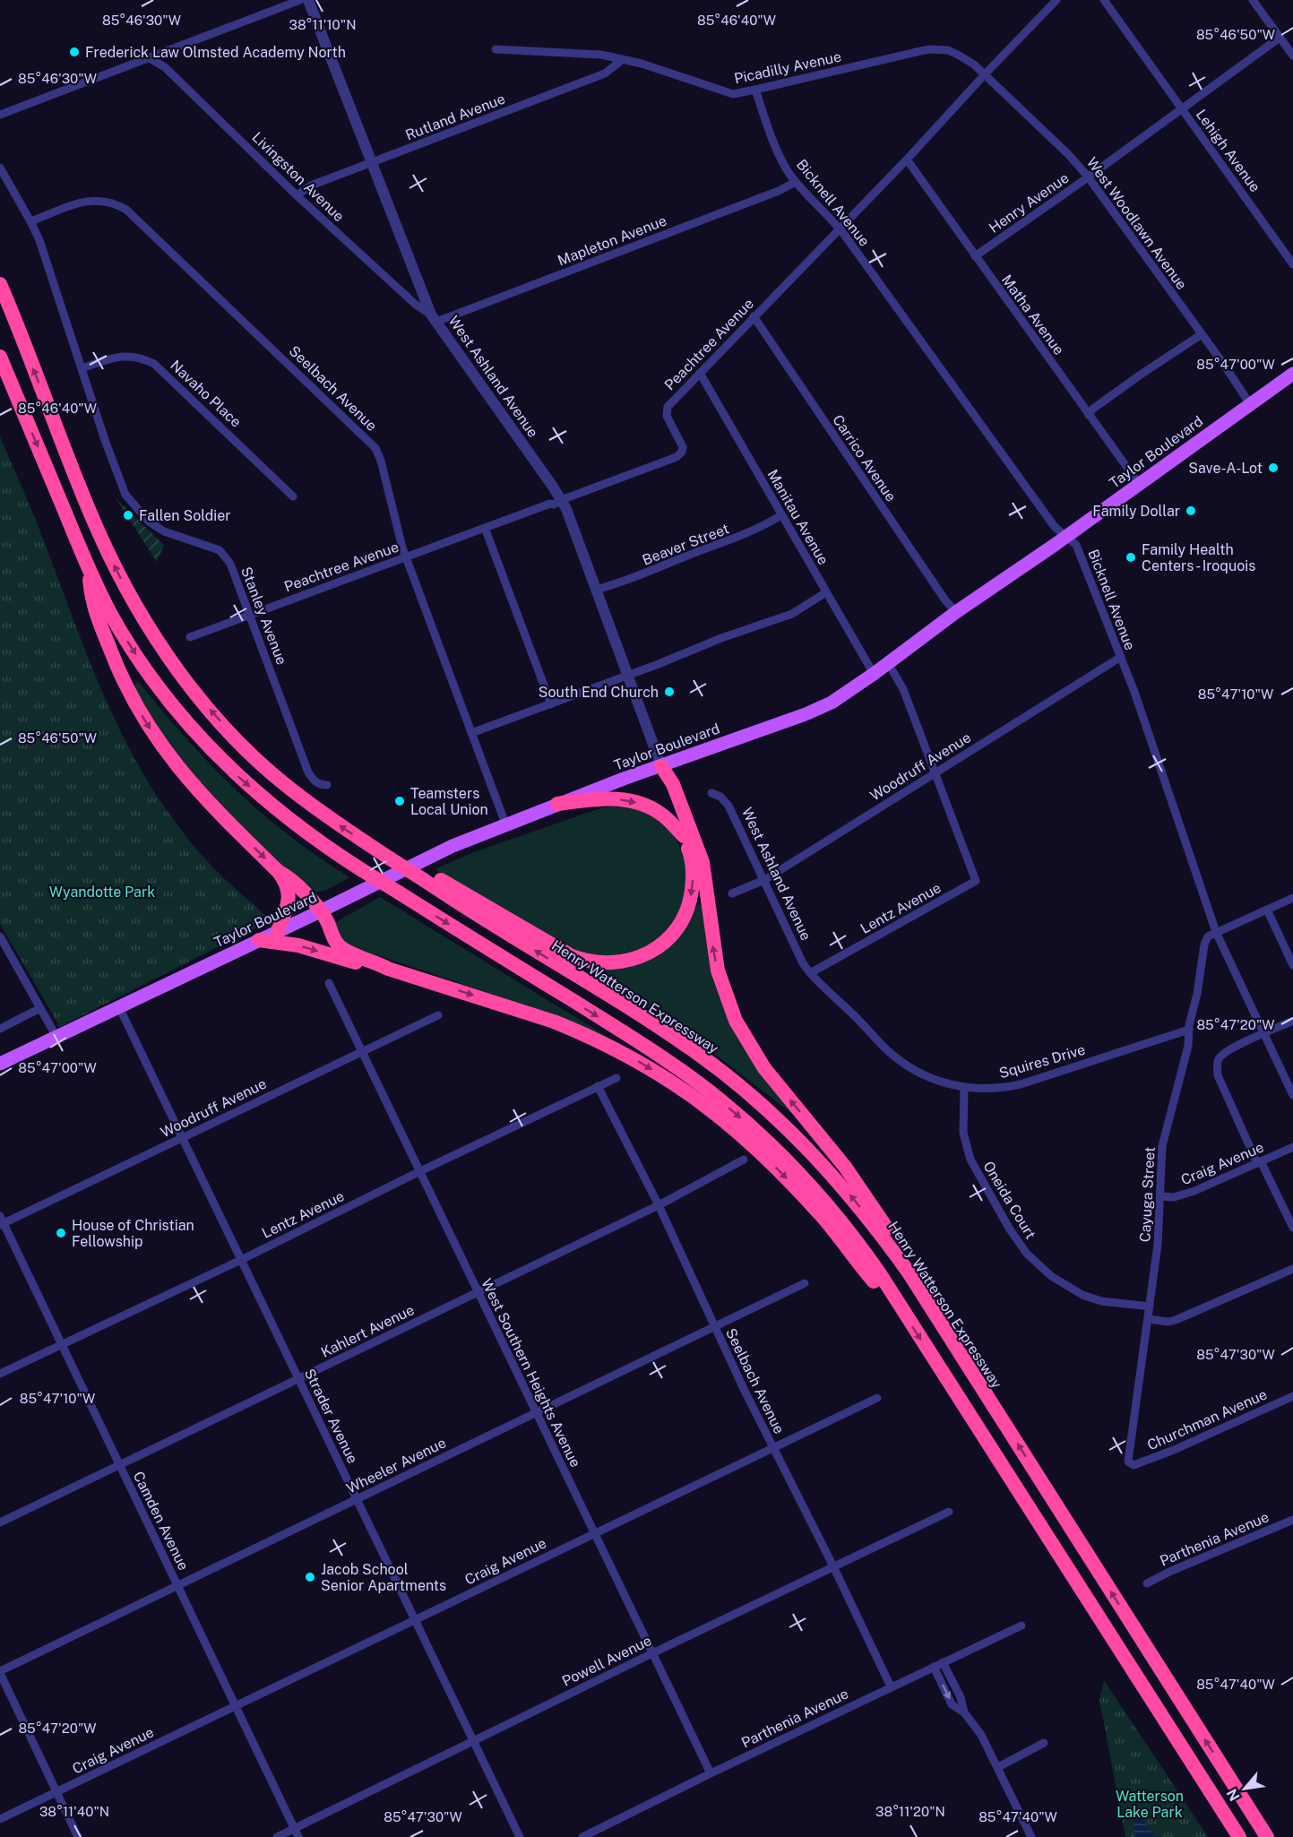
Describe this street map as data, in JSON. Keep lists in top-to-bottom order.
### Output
{
  "streets": {
    "highway": ["Henry Watterson Expressway"],
    "main road": ["Taylor Boulevard"],
    "street": [
      "Picadilly Avenue",
      "Rutland Avenue",
      "Lehigh Avenue",
      "Livingston Avenue",
      "Bicknell Avenue",
      "Henry Avenue",
      "West Woodlawn Avenue",
      "Mapleton Avenue",
      "Matha Avenue",
      "Peachtree Avenue",
      "West Ashland Avenue",
      "Seelbach Avenue",
      "Navaho Place",
      "Carrico Avenue",
      "Manitau Avenue",
      "Beaver Street",
      "Stanley Avenue",
      "Woodruff Avenue",
      "Lentz Avenue",
      "Squires Drive",
      "Craig Avenue",
      "Cayuga Street",
      "Oneida Court",
      "Kahlert Avenue",
      "West Southern Heights Avenue",
      "Strader Avenue",
      "Churchman Avenue",
      "Wheeler Avenue",
      "Camden Avenue",
      "Parthenia Avenue",
      "Powell Avenue"
    ]
  },
  "crossings": [
    ["Picadilly Avenue", "Rutland Avenue"],
    ["Picadilly Avenue", "Bicknell Avenue"],
    ["Picadilly Avenue", "West Woodlawn Avenue"],
    ["Picadilly Avenue", "Peachtree Avenue"],
    ["Rutland Avenue", "Livingston Avenue"],
    ["Rutland Avenue", "West Ashland Avenue"],
    ["Lehigh Avenue", "Henry Avenue"],
    ["Livingston Avenue", "Mapleton Avenue"],
    ["Livingston Avenue", "West Ashland Avenue"],
    ["Bicknell Avenue", "Mapleton Avenue"],
    ["Bicknell Avenue", "Peachtree Avenue"],
    ["Bicknell Avenue", "Taylor Boulevard"],
    ["Bicknell Avenue", "Woodruff Avenue"],
    ["Bicknell Avenue", "Cayuga Street"],
    ["Henry Avenue", "West Woodlawn Avenue"],
    ["Henry Avenue", "Matha Avenue"],
    ["West Woodlawn Avenue", "Peachtree Avenue"],
    ["West Woodlawn Avenue", "Taylor Boulevard"],
    ["Mapleton Avenue", "West Ashland Avenue"],
    ["Matha Avenue", "Peachtree Avenue"],
    ["Matha Avenue", "Taylor Boulevard"],
    ["Peachtree Avenue", "West Ashland Avenue"],
    ["Peachtree Avenue", "Seelbach Avenue"],
    ["Peachtree Avenue", "Carrico Avenue"],
    ["Peachtree Avenue", "Manitau Avenue"],
    ["Peachtree Avenue", "Stanley Avenue"],
    ["West Ashland Avenue", "Taylor Boulevard"],
    ["West Ashland Avenue", "Beaver Street"],
    ["West Ashland Avenue", "Woodruff Avenue"],
    ["West Ashland Avenue", "Lentz Avenue"],
    ["West Ashland Avenue", "Squires Drive"],
    ["Seelbach Avenue", "Taylor Boulevard"],
    ["Seelbach Avenue", "Stanley Avenue"],
    ["Seelbach Avenue", "Lentz Avenue"],
    ["Seelbach Avenue", "Craig Avenue"],
    ["Seelbach Avenue", "Kahlert Avenue"],
    ["Seelbach Avenue", "Wheeler Avenue"],
    ["Seelbach Avenue", "Parthenia Avenue"],
    ["Seelbach Avenue", "Powell Avenue"],
    ["Navaho Place", "Stanley Avenue"],
    ["Taylor Boulevard", "Carrico Avenue"],
    ["Taylor Boulevard", "Manitau Avenue"],
    ["Taylor Boulevard", "Strader Avenue"],
    ["Manitau Avenue", "Beaver Street"],
    ["Woodruff Avenue", "Lentz Avenue"],
    ["Woodruff Avenue", "West Southern Heights Avenue"],
    ["Woodruff Avenue", "Strader Avenue"],
    ["Woodruff Avenue", "Camden Avenue"],
    ["Lentz Avenue", "Squires Drive"],
    ["Lentz Avenue", "West Southern Heights Avenue"],
    ["Lentz Avenue", "Strader Avenue"],
    ["Lentz Avenue", "Camden Avenue"],
    ["Squires Drive", "Cayuga Street"],
    ["Squires Drive", "Oneida Court"],
    ["Craig Avenue", "Cayuga Street"],
    ["Craig Avenue", "West Southern Heights Avenue"],
    ["Craig Avenue", "Strader Avenue"],
    ["Craig Avenue", "Camden Avenue"],
    ["Cayuga Street", "Oneida Court"],
    ["Cayuga Street", "Churchman Avenue"],
    ["Kahlert Avenue", "West Southern Heights Avenue"],
    ["Kahlert Avenue", "Strader Avenue"],
    ["Kahlert Avenue", "Camden Avenue"],
    ["West Southern Heights Avenue", "Wheeler Avenue"],
    ["West Southern Heights Avenue", "Parthenia Avenue"],
    ["West Southern Heights Avenue", "Powell Avenue"],
    ["Strader Avenue", "Wheeler Avenue"],
    ["Strader Avenue", "Powell Avenue"],
    ["Wheeler Avenue", "Camden Avenue"],
    ["Camden Avenue", "Powell Avenue"]
  ],
  "parks": ["Wyandotte Park", "Watterson Lake Park"],
  "places": [
    "Frederick Law Olmsted Academy North",
    "Save-A-Lot",
    "Family Dollar",
    "Fallen Soldier",
    "Family Health Centers - Iroquois",
    "South End Church",
    "Teamsters Local Union",
    "House of Christian Fellowship",
    "Jacob School Senior Apartments"
  ],
  "north": "bottom left",
  "coordinates": [
    "85°46'40\"W",
    "85°46'30\"W",
    "38°11'10\"N",
    "85°46'50\"W",
    "85°47'00\"W",
    "85°47'10\"W",
    "85°47'20\"W",
    "85°47'30\"W",
    "85°47'40\"W",
    "38°11'40\"N",
    "38°11'20\"N"
  ]
}
